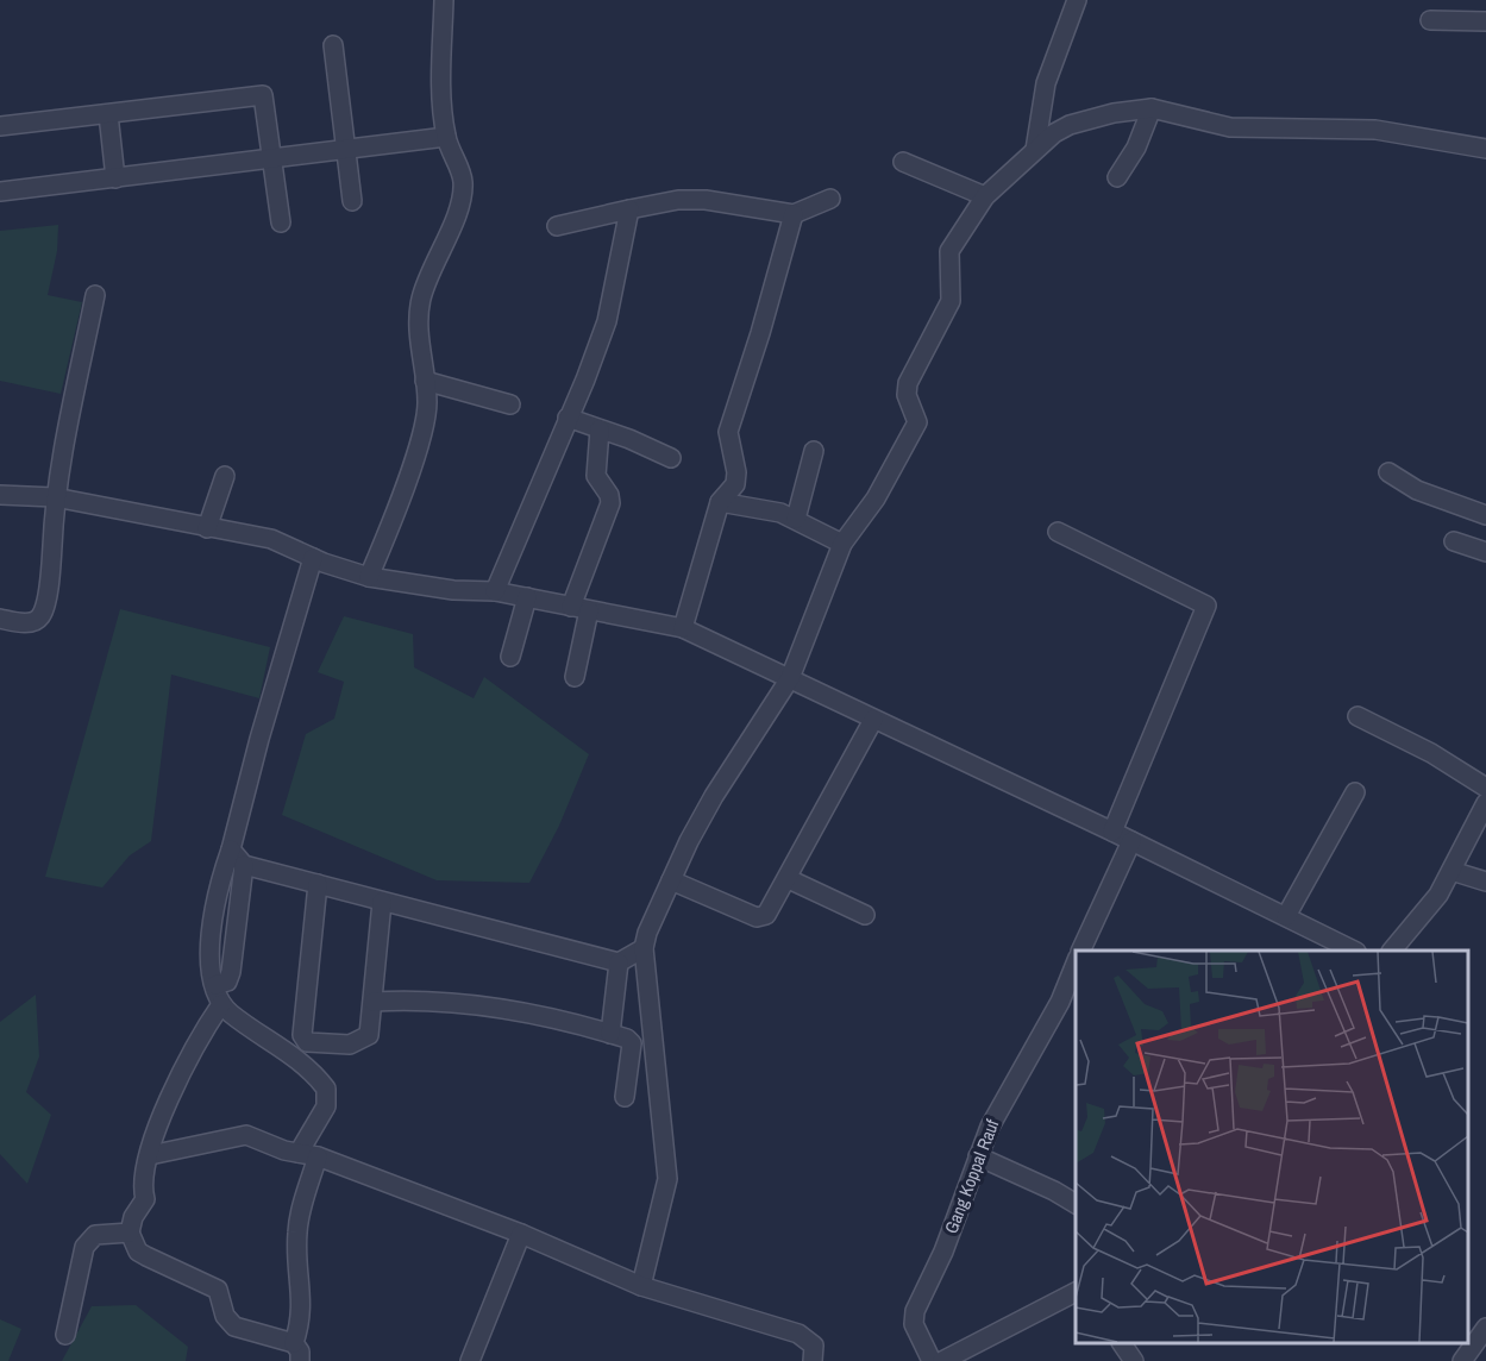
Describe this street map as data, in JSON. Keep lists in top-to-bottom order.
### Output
{
  "streets": {
    "street": ["Gang Koppal Rauf"]
  }
}
